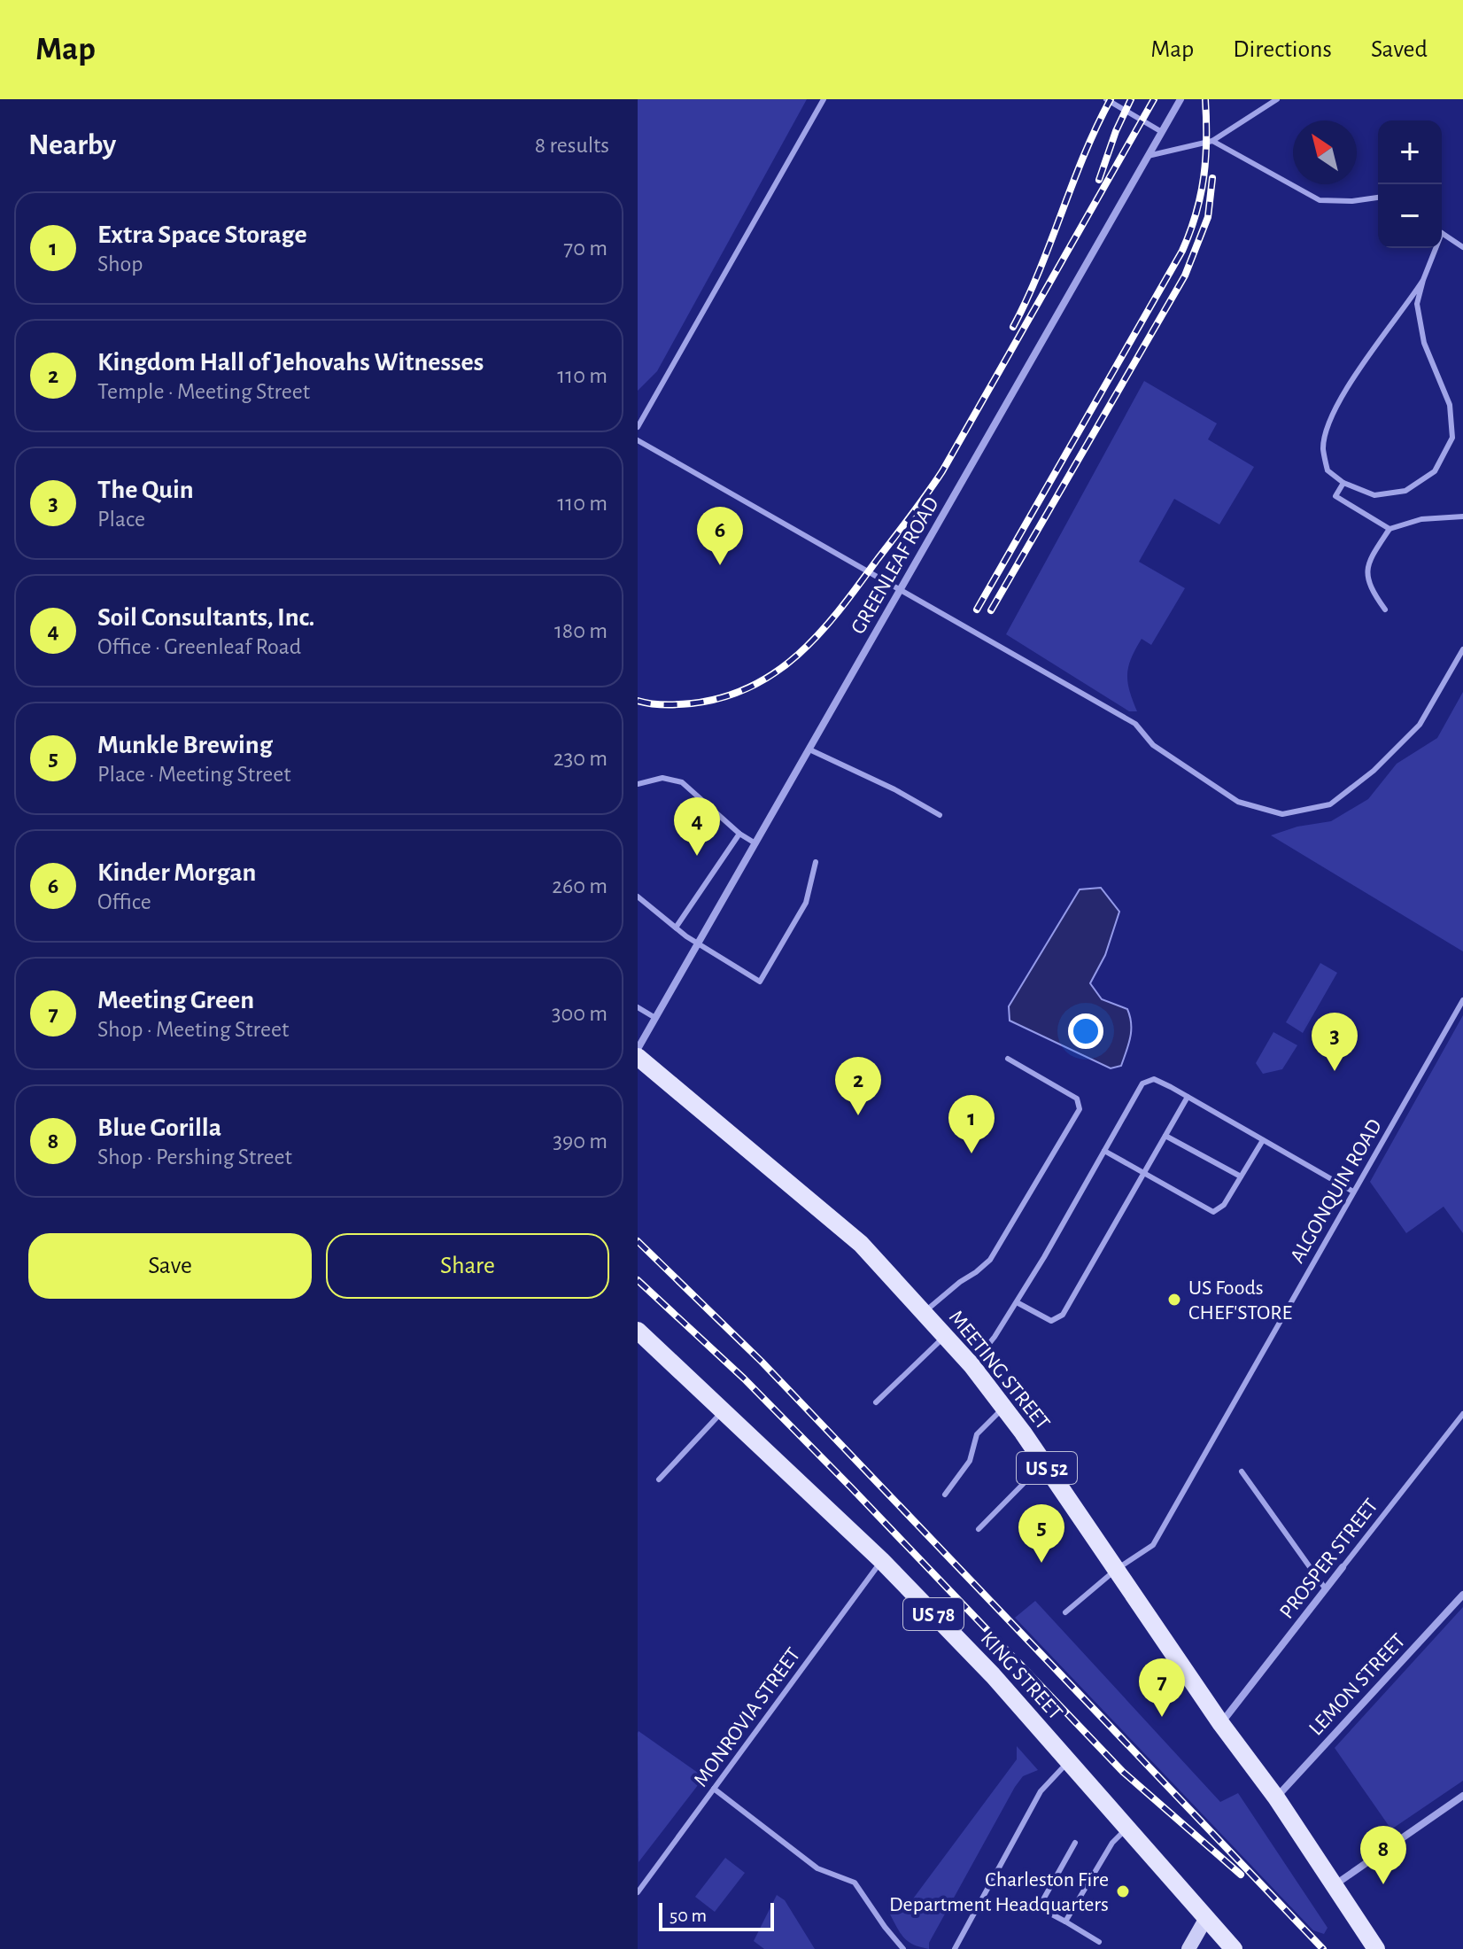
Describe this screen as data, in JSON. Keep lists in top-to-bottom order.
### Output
{
  "streets": {
    "main road": [
      "MEETING STREET",
      "US 52",
      "US 78",
      "KING STREET"
    ],
    "street": ["GREENLEAF ROAD", "PROSPER STREET", "LEMON STREET"],
    "lane": ["ALGONQUIN ROAD", "MONROVIA STREET"]
  },
  "crossings": [
    ["ALGONQUIN ROAD", "MEETING STREET"],
    ["MEETING STREET", "PROSPER STREET"],
    ["MEETING STREET", "LEMON STREET"],
    ["KING STREET", "MONROVIA STREET"]
  ],
  "places": ["US Foods CHEF'STORE", "Charleston Fire Department Headquarters"],
  "scale_bar": "50 m",
  "north": "top left",
  "page": {
    "header": "Map",
    "nav": ["Map", "Directions", "Saved"],
    "heading": ["Nearby", "8 results"],
    "map_buttons": ["+", "−"],
    "list": [
      {
        "mark": "1",
        "name": "Extra Space Storage",
        "note": "Shop",
        "value": "70 m"
      },
      {
        "mark": "2",
        "name": "Kingdom Hall of Jehovahs Witnesses",
        "note": "Temple · Meeting Street",
        "value": "110 m"
      },
      {
        "mark": "3",
        "name": "The Quin",
        "note": "Place",
        "value": "110 m"
      },
      {
        "mark": "4",
        "name": "Soil Consultants, Inc.",
        "note": "Office · Greenleaf Road",
        "value": "180 m"
      },
      {
        "mark": "5",
        "name": "Munkle Brewing",
        "note": "Place · Meeting Street",
        "value": "230 m"
      },
      {
        "mark": "6",
        "name": "Kinder Morgan",
        "note": "Office",
        "value": "260 m"
      },
      {
        "mark": "7",
        "name": "Meeting Green",
        "note": "Shop · Meeting Street",
        "value": "300 m"
      },
      {
        "mark": "8",
        "name": "Blue Gorilla",
        "note": "Shop · Pershing Street",
        "value": "390 m"
      }
    ],
    "pins": [
      "6",
      "4",
      "3",
      "2",
      "1",
      "5",
      "7",
      "8"
    ],
    "buttons": ["Save", "Share"],
    "scale": "50 m"
  }
}
